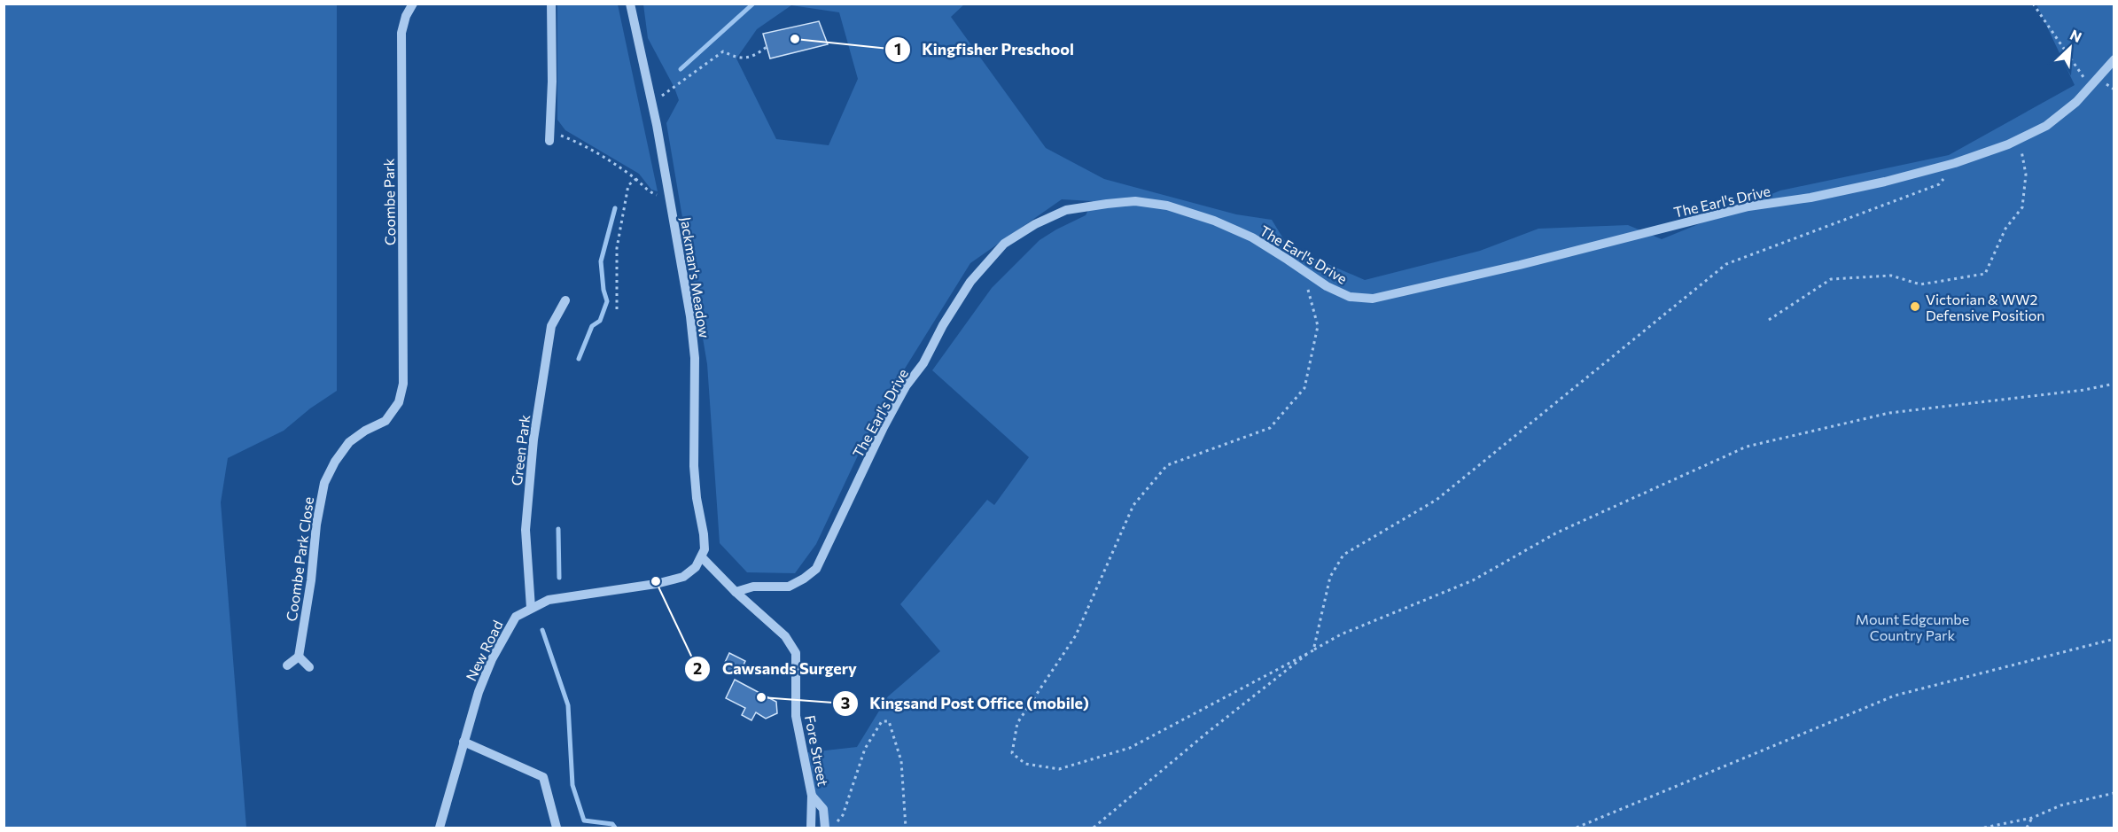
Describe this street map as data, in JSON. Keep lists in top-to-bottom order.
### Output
{
  "streets": {
    "street": [
      "The Earl's Drive",
      "Coombe Park",
      "Jackman's Meadow",
      "Green Park",
      "Coombe Park Close",
      "New Road",
      "Fore Street"
    ]
  },
  "crossings": [
    ["The Earl's Drive", "Fore Street"],
    ["Coombe Park", "Coombe Park Close"],
    ["Jackman's Meadow", "New Road"],
    ["Jackman's Meadow", "Fore Street"],
    ["Green Park", "New Road"],
    ["New Road", "Fore Street"]
  ],
  "parks": ["Mount Edgcumbe Country Park"],
  "places": [
    "Kingfisher Preschool",
    "Victorian & WW2 Defensive Position",
    "Cawsands Surgery",
    "Kingsand Post Office (mobile)"
  ],
  "north": "top right"
}
